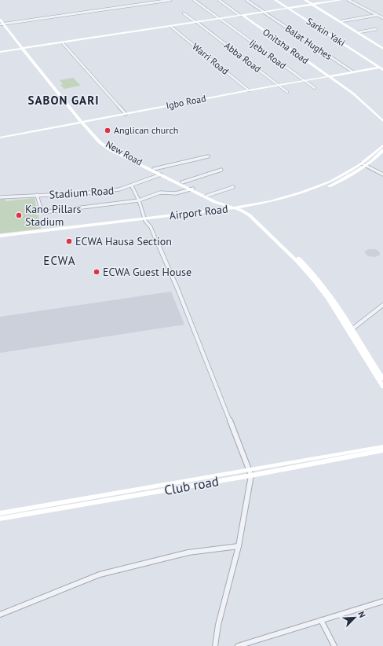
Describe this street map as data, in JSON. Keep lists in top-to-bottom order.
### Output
{
  "streets": {
    "street": [
      "Sarkin Yaki",
      "Balat Hughes",
      "Onitsha Road",
      "Ijebu Road",
      "Abba Road",
      "Warri Road",
      "Igbo Road",
      "New Road",
      "Stadium Road",
      "Airport Road",
      "Club road"
    ]
  },
  "crossings": [
    ["Sarkin Yaki", "Igbo Road"],
    ["Balat Hughes", "Igbo Road"],
    ["Onitsha Road", "Igbo Road"],
    ["Ijebu Road", "Igbo Road"],
    ["Abba Road", "Igbo Road"],
    ["Warri Road", "Igbo Road"],
    ["Igbo Road", "New Road"],
    ["New Road", "Stadium Road"],
    ["New Road", "Airport Road"]
  ],
  "districts": ["SABON GARI", "ECWA"],
  "places": [
    "Anglican church",
    "Kano Pillars Stadium",
    "ECWA Hausa Section",
    "ECWA Guest House"
  ],
  "north": "top right"
}
